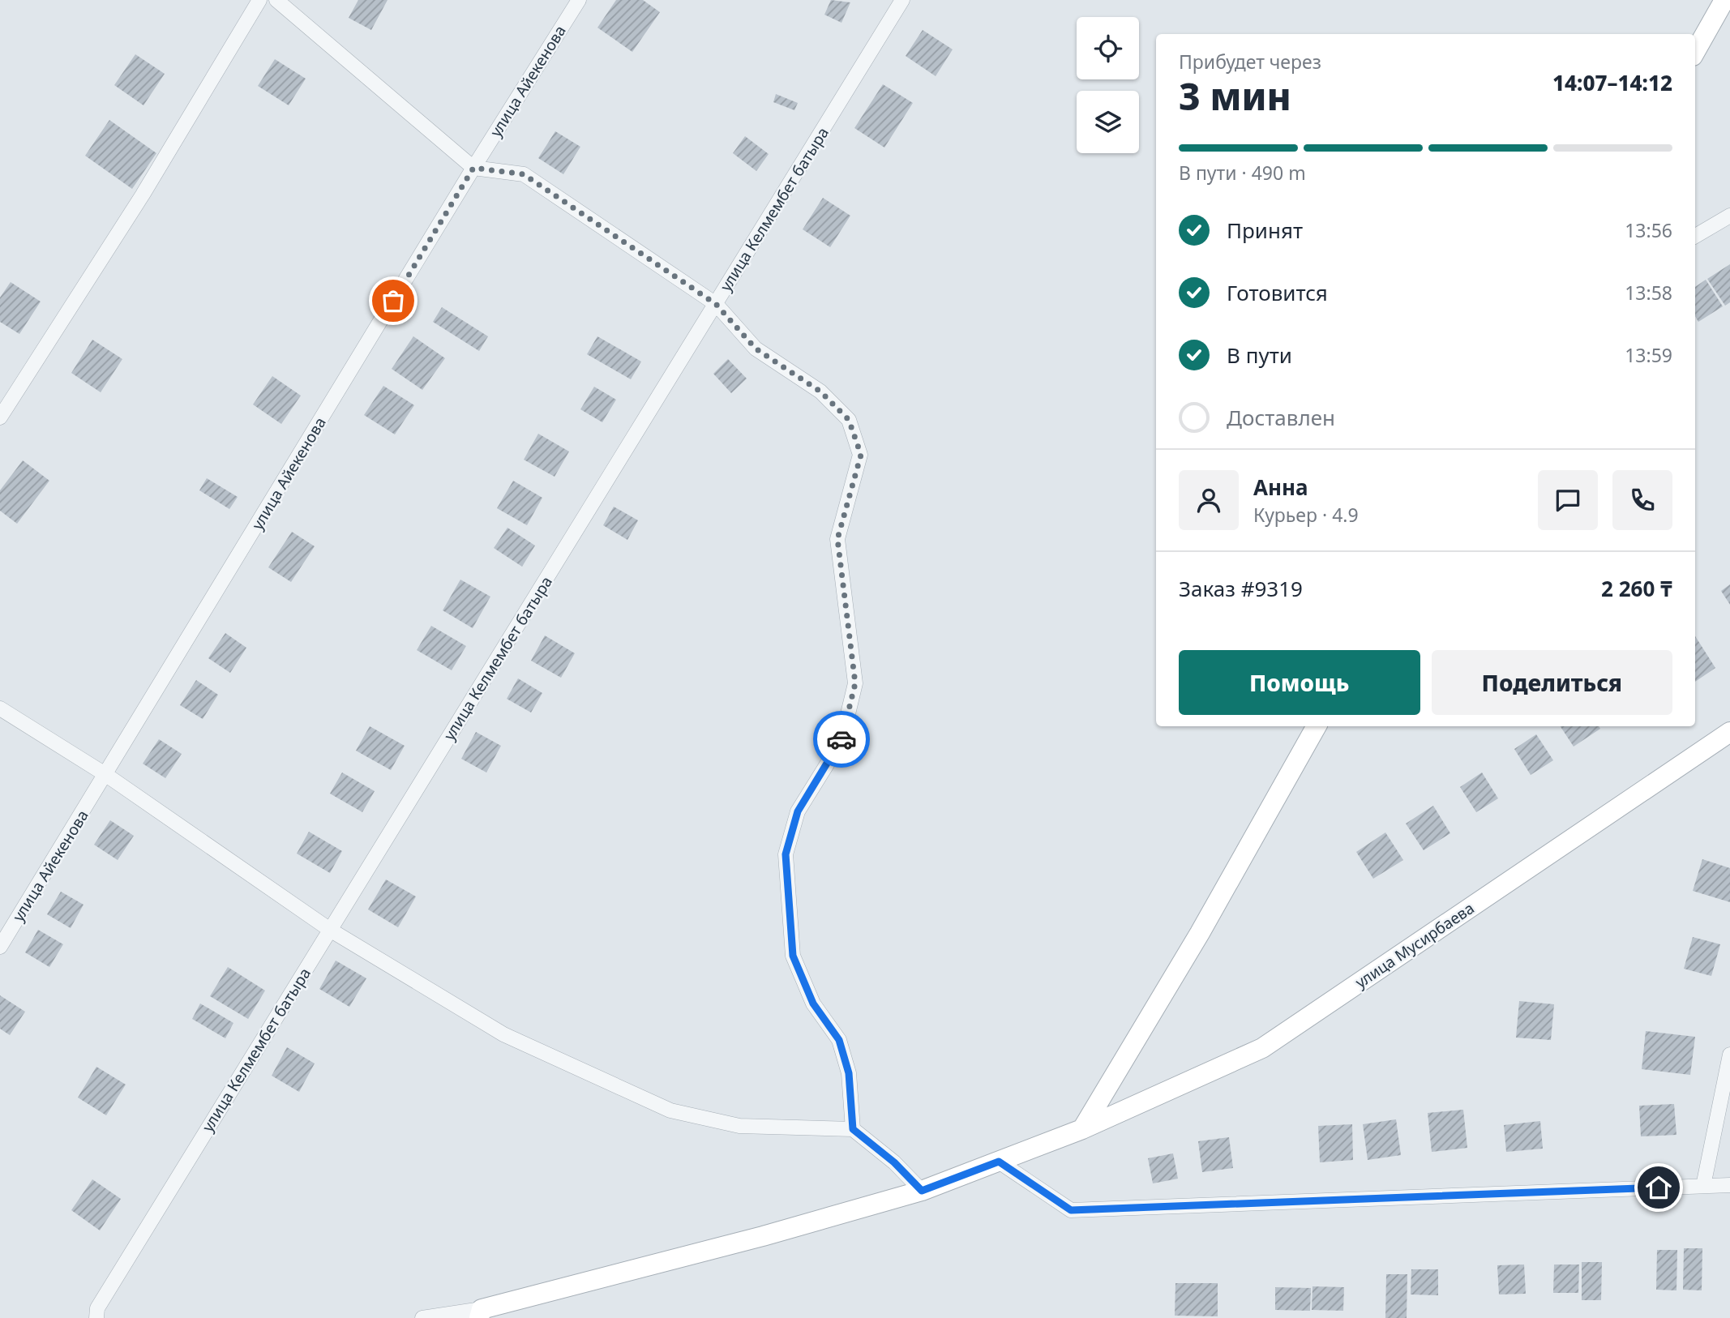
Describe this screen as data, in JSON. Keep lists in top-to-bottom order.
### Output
{
  "streets": {
    "main road": ["улица Мусирбаева"],
    "street": ["улица Айекенова", "улица Келмембет батыра"]
  },
  "page": {
    "heading": ["3 мин", "Прибудет через", "14:07–14:12"],
    "panel": [
      "Анна",
      "Курьер · 4.9",
      "Заказ #9319",
      "2 260 ₸"
    ],
    "bar": "В пути · 490 m",
    "list": [
      ["Принят", "13:56"],
      ["Готовится", "13:58"],
      ["В пути", "13:59"],
      "Доставлен"
    ],
    "buttons": ["Помощь", "Поделиться"]
  }
}
